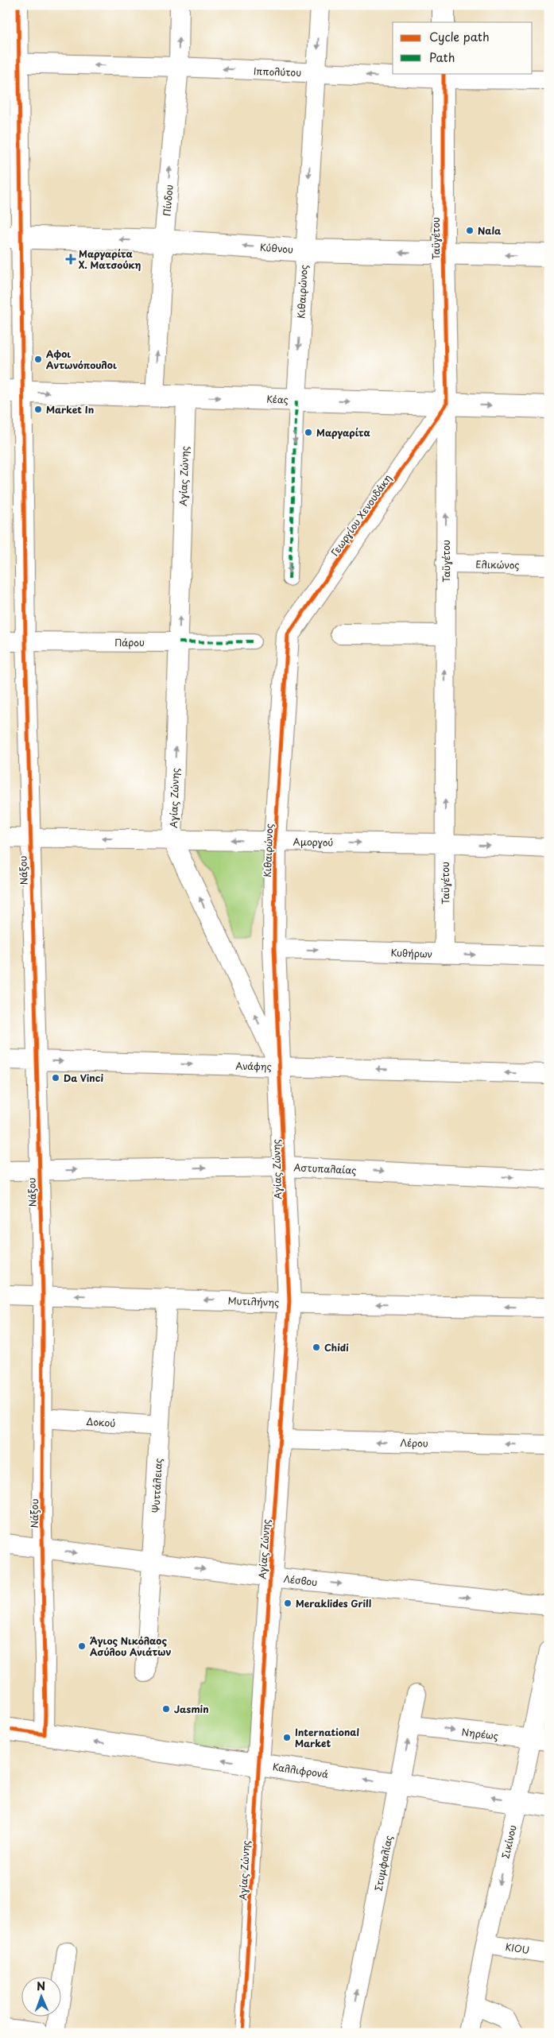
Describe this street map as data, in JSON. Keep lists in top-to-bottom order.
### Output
{
  "streets": {
    "street": [
      "Ιππολύτου",
      "Πίνδου",
      "Ταϋγέτου",
      "Κύθνου",
      "Κιθαιρώνος",
      "Κέας",
      "Αγίας Ζώνης",
      "Γεωργίου Χενουδάκη",
      "Ελικώνος",
      "Πάρου",
      "Αμοργού",
      "Νάξου",
      "Κυθήρων",
      "Ανάφης",
      "Αστυπαλαίας",
      "Μυτιλήνης",
      "Δοκού",
      "Λέρου",
      "Ψυττάλειας",
      "Λέσβου",
      "Νηρέως",
      "Καλλιφρονά",
      "Σικίνου",
      "Στυμφαλίας",
      "KIOU"
    ]
  },
  "crossings": [
    ["Ιππολύτου", "Πίνδου"],
    ["Ιππολύτου", "Ταϋγέτου"],
    ["Ιππολύτου", "Κιθαιρώνος"],
    ["Ιππολύτου", "Νάξου"],
    ["Πίνδου", "Κύθνου"],
    ["Πίνδου", "Κέας"],
    ["Ταϋγέτου", "Κύθνου"],
    ["Ταϋγέτου", "Κέας"],
    ["Ταϋγέτου", "Γεωργίου Χενουδάκη"],
    ["Ταϋγέτου", "Ελικώνος"],
    ["Ταϋγέτου", "Αμοργού"],
    ["Ταϋγέτου", "Κυθήρων"],
    ["Κύθνου", "Κιθαιρώνος"],
    ["Κύθνου", "Νάξου"],
    ["Κιθαιρώνος", "Κέας"],
    ["Κιθαιρώνος", "Αγίας Ζώνης"],
    ["Κιθαιρώνος", "Γεωργίου Χενουδάκη"],
    ["Κιθαιρώνος", "Αμοργού"],
    ["Κιθαιρώνος", "Κυθήρων"],
    ["Κιθαιρώνος", "Ανάφης"],
    ["Κέας", "Αγίας Ζώνης"],
    ["Κέας", "Γεωργίου Χενουδάκη"],
    ["Κέας", "Νάξου"],
    ["Αγίας Ζώνης", "Πάρου"],
    ["Αγίας Ζώνης", "Αμοργού"],
    ["Αγίας Ζώνης", "Ανάφης"],
    ["Αγίας Ζώνης", "Αστυπαλαίας"],
    ["Αγίας Ζώνης", "Μυτιλήνης"],
    ["Αγίας Ζώνης", "Λέρου"],
    ["Αγίας Ζώνης", "Λέσβου"],
    ["Αγίας Ζώνης", "Καλλιφρονά"],
    ["Πάρου", "Νάξου"],
    ["Αμοργού", "Νάξου"],
    ["Νάξου", "Ανάφης"],
    ["Νάξου", "Αστυπαλαίας"],
    ["Νάξου", "Μυτιλήνης"],
    ["Νάξου", "Δοκού"],
    ["Νάξου", "Λέσβου"],
    ["Νάξου", "Καλλιφρονά"],
    ["Μυτιλήνης", "Ψυττάλειας"],
    ["Δοκού", "Ψυττάλειας"],
    ["Ψυττάλειας", "Λέσβου"],
    ["Νηρέως", "Σικίνου"],
    ["Νηρέως", "Στυμφαλίας"],
    ["Καλλιφρονά", "Σικίνου"],
    ["Καλλιφρονά", "Στυμφαλίας"],
    ["Σικίνου", "KIOU"]
  ],
  "one_way": [
    "Ιππολύτου",
    "Πίνδου",
    "Ταϋγέτου",
    "Κύθνου",
    "Κιθαιρώνος",
    "Κέας",
    "Αγίας Ζώνης",
    "Κυθήρων",
    "Αστυπαλαίας",
    "Μυτιλήνης",
    "Λέρου",
    "Λέσβου",
    "Νηρέως",
    "Καλλιφρονά",
    "Σικίνου",
    "Στυμφαλίας"
  ],
  "places": {
    "other": [
      "Nala",
      "Αφοι Αντωνόπουλοι",
      "Market In",
      "Μαργαρίτα",
      "Da Vinci",
      "Chidi",
      "Meraklides Grill",
      "Άγιος Νικόλαος Ασύλου Ανιάτων",
      "Jasmin",
      "International Market"
    ],
    "health": ["Μαργαρίτα Χ. Ματσούκη"]
  },
  "legend": ["Cycle path", "Path"],
  "north": "top"
}
